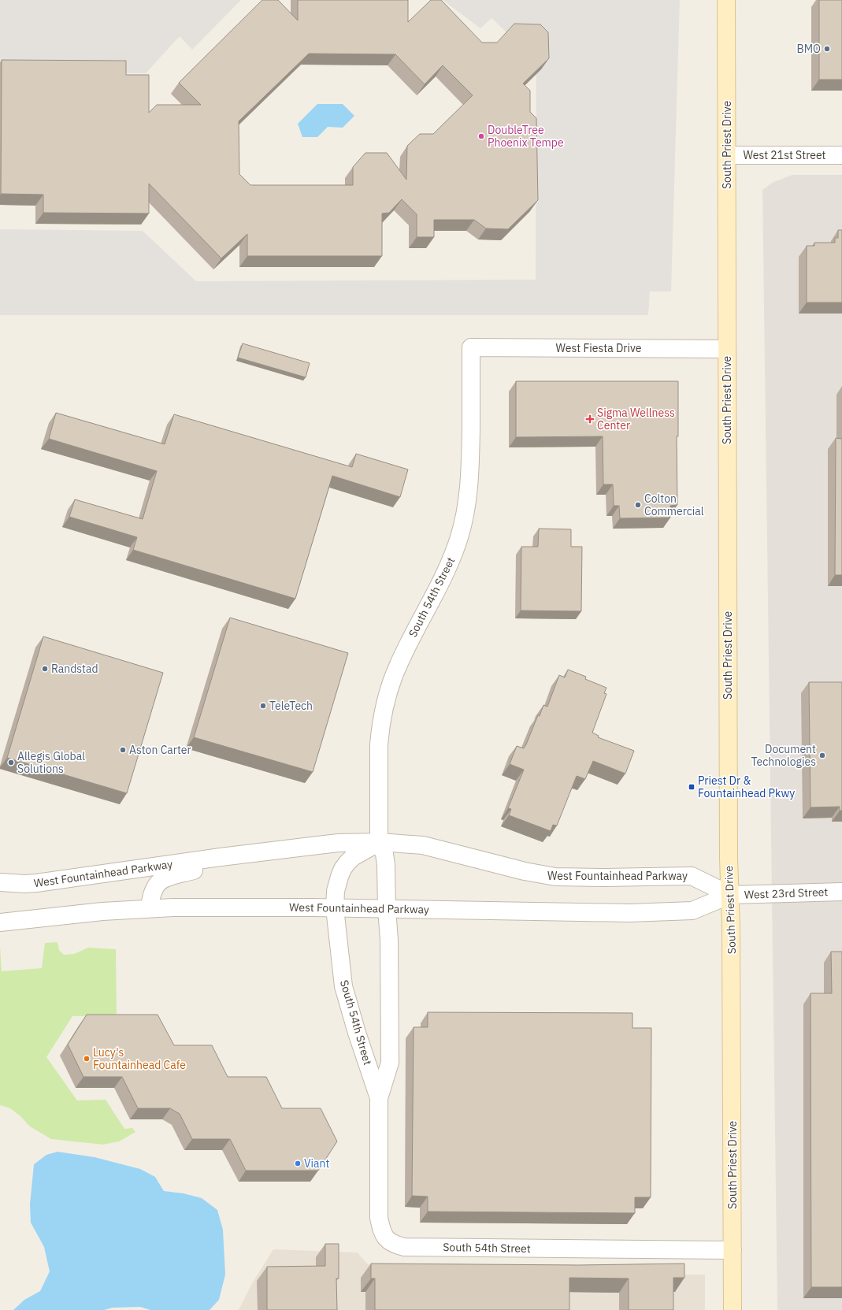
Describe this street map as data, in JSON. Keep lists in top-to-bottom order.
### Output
{
  "streets": {
    "main road": ["South Priest Drive"],
    "street": [
      "West 21st Street",
      "West Fiesta Drive",
      "South 54th Street",
      "West Fountainhead Parkway",
      "West 23rd Street"
    ]
  },
  "crossings": [
    ["South Priest Drive", "West 21st Street"],
    ["South Priest Drive", "West Fiesta Drive"],
    ["South Priest Drive", "South 54th Street"],
    ["South Priest Drive", "West Fountainhead Parkway"],
    ["South Priest Drive", "West 23rd Street"],
    ["West Fiesta Drive", "South 54th Street"],
    ["South 54th Street", "West Fountainhead Parkway"],
    ["West Fountainhead Parkway", "West 23rd Street"]
  ],
  "places": {
    "other": [
      "BMO",
      "DoubleTree Phoenix Tempe",
      "Colton Commercial",
      "Randstad",
      "TeleTech",
      "Aston Carter",
      "Document Technologies",
      "Allegis Global Solutions",
      "Lucy's Fountainhead Cafe",
      "Viant"
    ],
    "health": ["Sigma Wellness Center"],
    "transit": ["Priest Dr & Fountainhead Pkwy"]
  }
}
